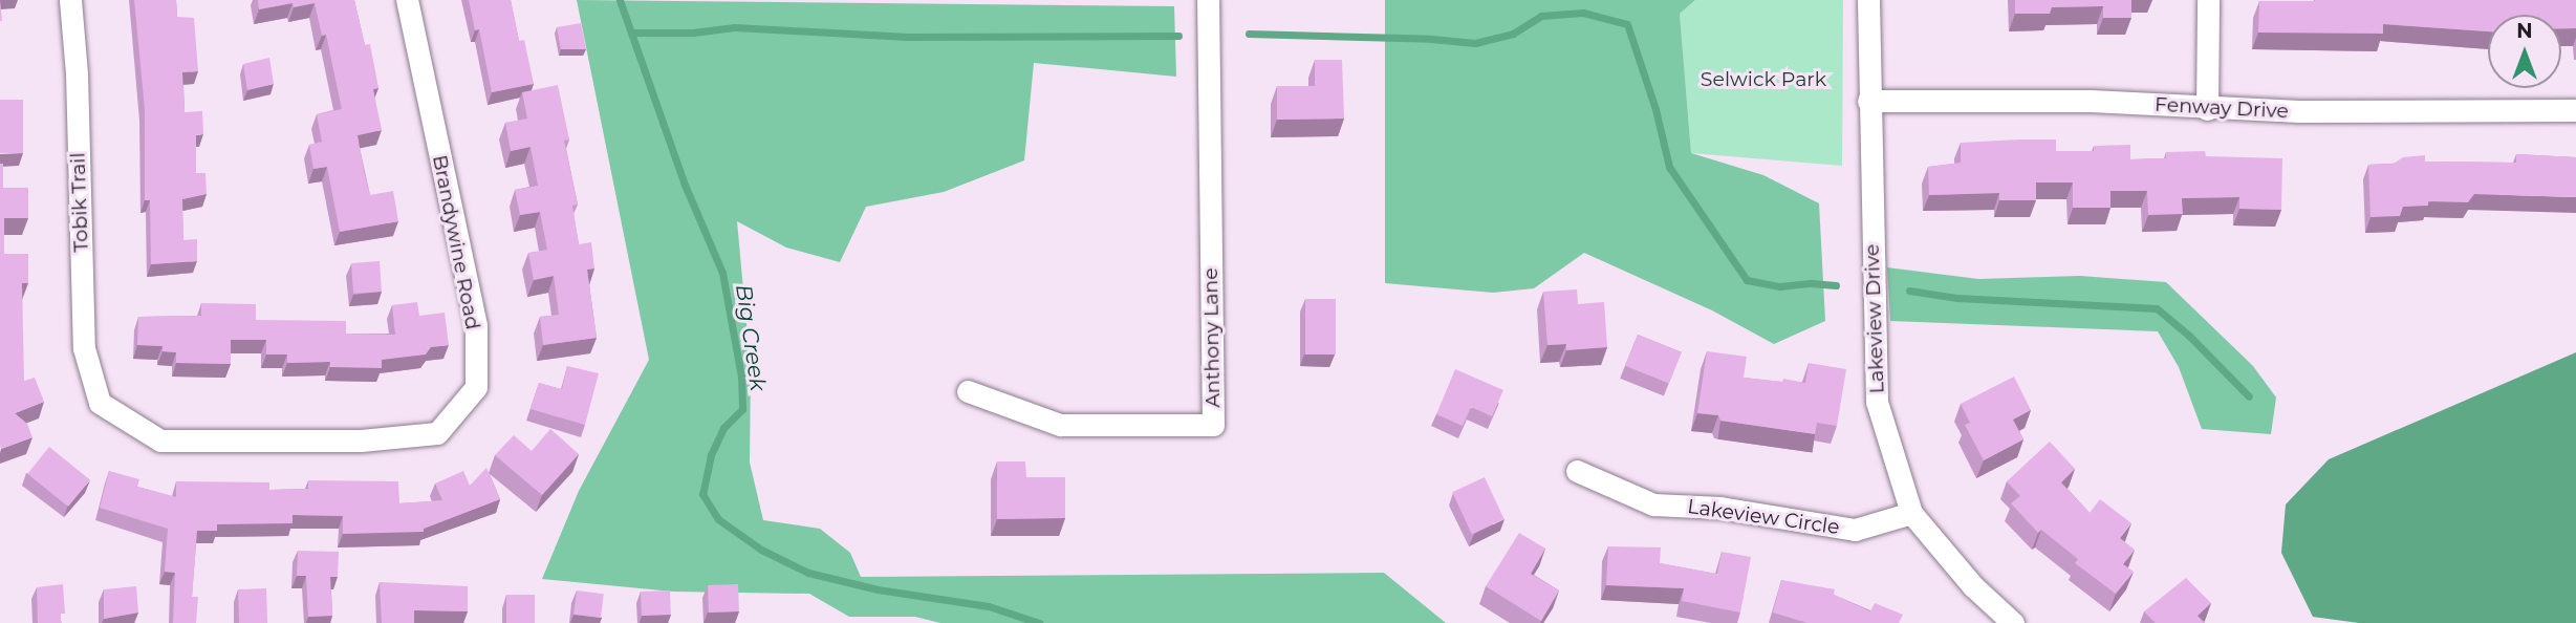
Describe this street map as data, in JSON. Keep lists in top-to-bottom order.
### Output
{
  "streets": {
    "street": [
      "Fenway Drive",
      "Tobik Trail",
      "Brandywine Road",
      "Lakeview Drive",
      "Anthony Lane",
      "Lakeview Circle"
    ]
  },
  "crossings": [
    ["Fenway Drive", "Lakeview Drive"],
    ["Tobik Trail", "Brandywine Road"],
    ["Lakeview Drive", "Lakeview Circle"]
  ],
  "water": ["Big Creek"],
  "parks": ["Selwick Park"],
  "north": "top"
}
